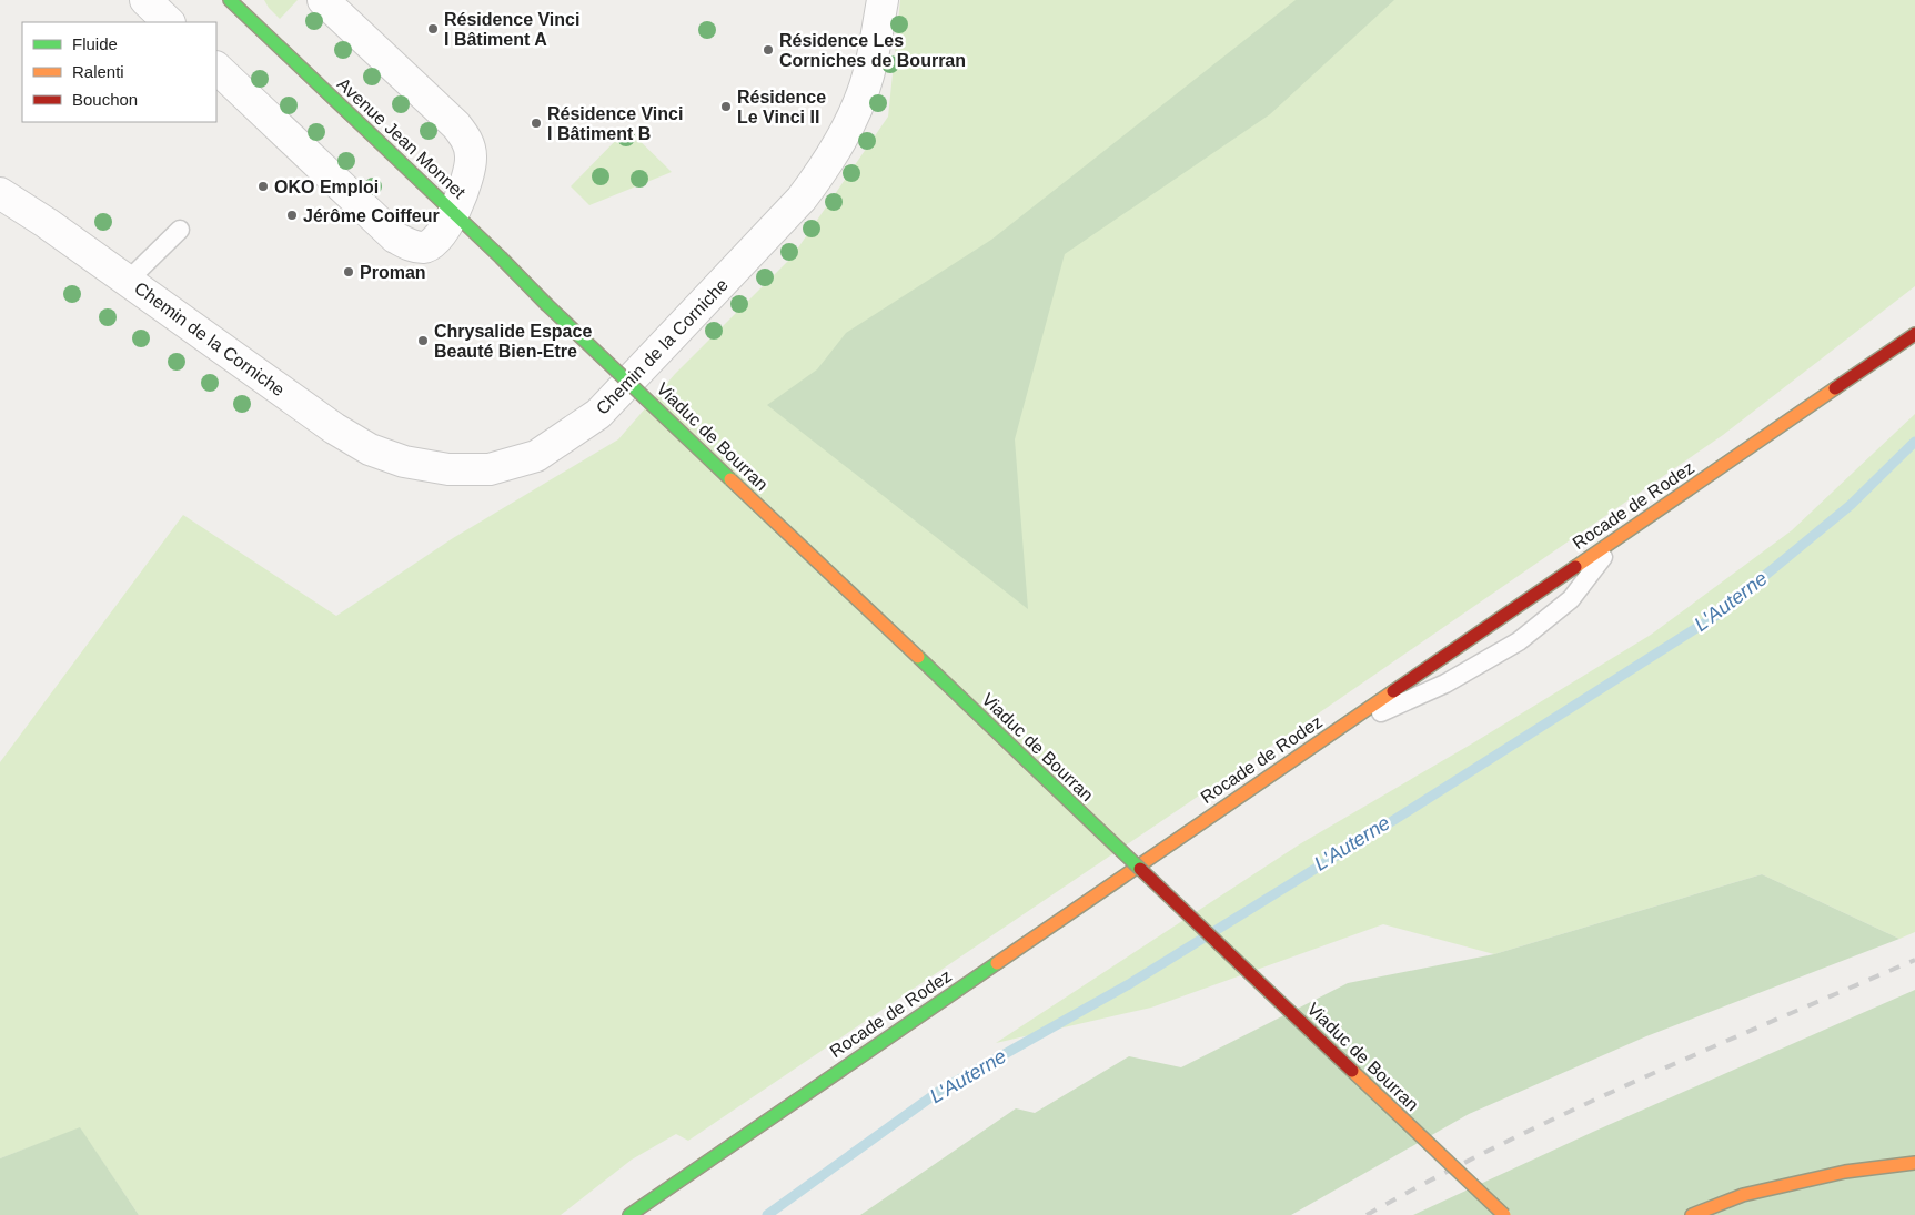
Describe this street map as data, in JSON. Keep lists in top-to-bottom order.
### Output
{
  "streets": {
    "main road": ["Avenue Jean Monnet", "Viaduc de Bourran", "Rocade de Rodez"],
    "street": ["Chemin de la Corniche"]
  },
  "crossings": [
    ["Avenue Jean Monnet", "Viaduc de Bourran"]
  ],
  "water": ["L'Auterne"],
  "places": [
    "Résidence Vinci I Bâtiment A",
    "Résidence Les Corniches de Bourran",
    "Résidence Le Vinci II",
    "Résidence Vinci I Bâtiment B",
    "OKO Emploi",
    "Jérôme Coiffeur",
    "Proman",
    "Chrysalide Espace Beauté Bien-Etre"
  ],
  "legend": ["Fluide", "Ralenti", "Bouchon"]
}
